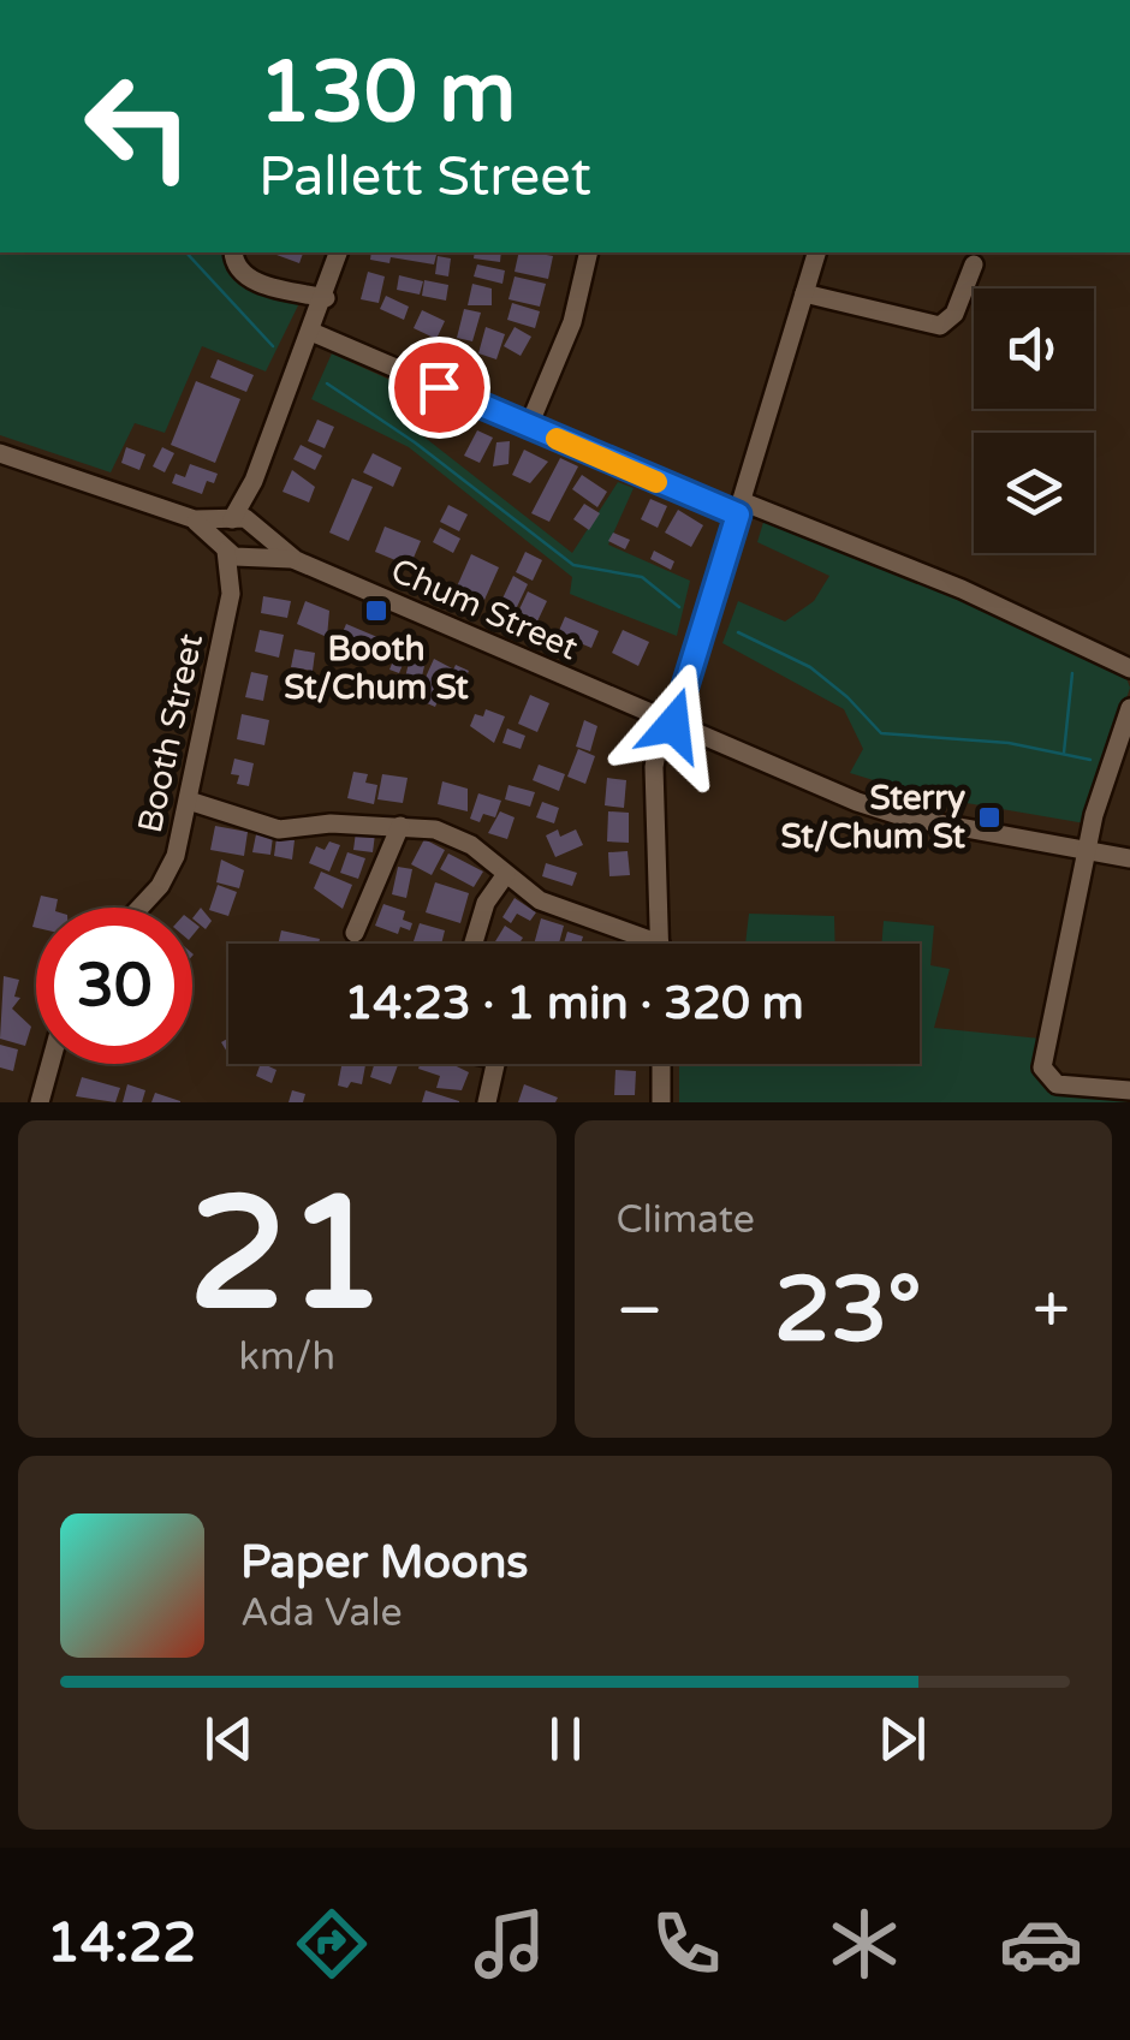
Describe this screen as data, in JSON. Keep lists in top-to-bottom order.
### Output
{
  "streets": {
    "street": ["Chum Street", "Booth Street"]
  },
  "crossings": [
    ["Chum Street", "Booth Street"]
  ],
  "places": {
    "transit": ["Booth St/Chum St", "Sterry St/Chum St"]
  },
  "page": {
    "turn": ["130 m", "Pallett Street"],
    "limit": "30",
    "trip": "14:23 · 1 min · 320 m",
    "tile": [
      ["21", "km/h"],
      "Climate"
    ],
    "heat": ["−", "23°", "+"],
    "song": ["Paper Moons", "Ada Vale"],
    "tabs": "14:22"
  }
}
